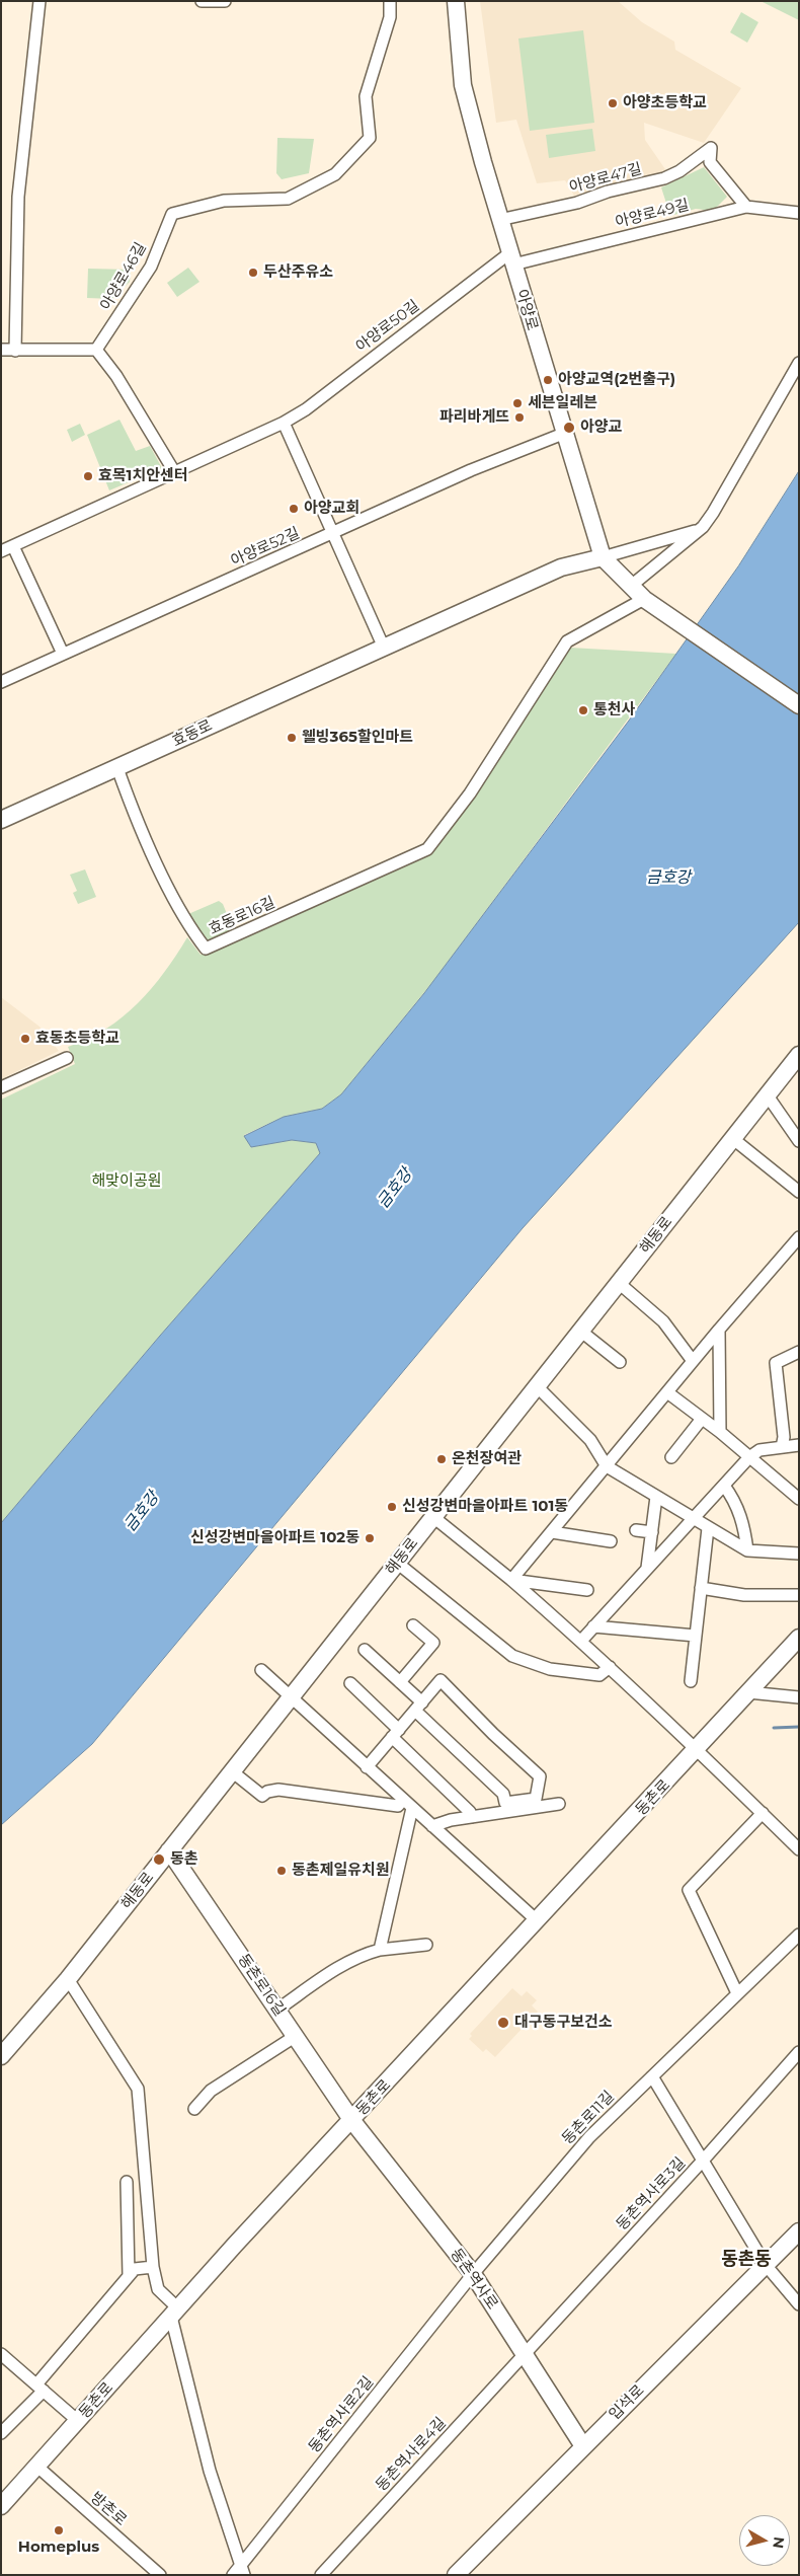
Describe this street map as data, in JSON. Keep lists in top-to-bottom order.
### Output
{
  "streets": {
    "main road": [
      "아양로",
      "효동로",
      "해동로",
      "동촌로",
      "동촌로16길",
      "동촌역사로",
      "입석로"
    ],
    "street": [
      "아양로47길",
      "아양로49길",
      "아양로46길",
      "아양로50길",
      "아양로52길",
      "효동로16길",
      "동촌로11길",
      "동촌역사로3길",
      "동촌역사로2길",
      "동촌역사로4길",
      "방촌로"
    ]
  },
  "crossings": [
    ["아양로47길", "아양로49길"],
    ["아양로47길", "아양로"],
    ["아양로49길", "아양로"],
    ["아양로49길", "아양로50길"],
    ["아양로", "아양로50길"],
    ["아양로", "아양로52길"],
    ["아양로", "효동로"],
    ["아양로", "효동로16길"],
    ["효동로", "효동로16길"],
    ["해동로", "동촌로16길"],
    ["동촌로", "동촌로16길"],
    ["동촌로", "동촌역사로"],
    ["동촌로", "방촌로"],
    ["동촌로16길", "동촌역사로"],
    ["동촌로11길", "동촌역사로"],
    ["동촌로11길", "동촌역사로2길"],
    ["동촌역사로3길", "동촌역사로"],
    ["동촌역사로3길", "동촌역사로4길"],
    ["동촌역사로", "입석로"],
    ["동촌역사로", "동촌역사로2길"],
    ["동촌역사로", "동촌역사로4길"]
  ],
  "districts": ["동촌동"],
  "water": ["금호강"],
  "parks": ["해맞이공원"],
  "places": [
    "아양초등학교",
    "두산주유소",
    "아양교역(2번출구)",
    "세븐일레븐",
    "파리바게뜨",
    "아양교",
    "효목1치안센터",
    "아양교회",
    "통천사",
    "웰빙365할인마트",
    "효동초등학교",
    "온천장여관",
    "신성강변마을아파트 101동",
    "신성강변마을아파트 102동",
    "동촌",
    "동촌제일유치원",
    "대구동구보건소",
    "Homeplus"
  ],
  "north": "right"
}
